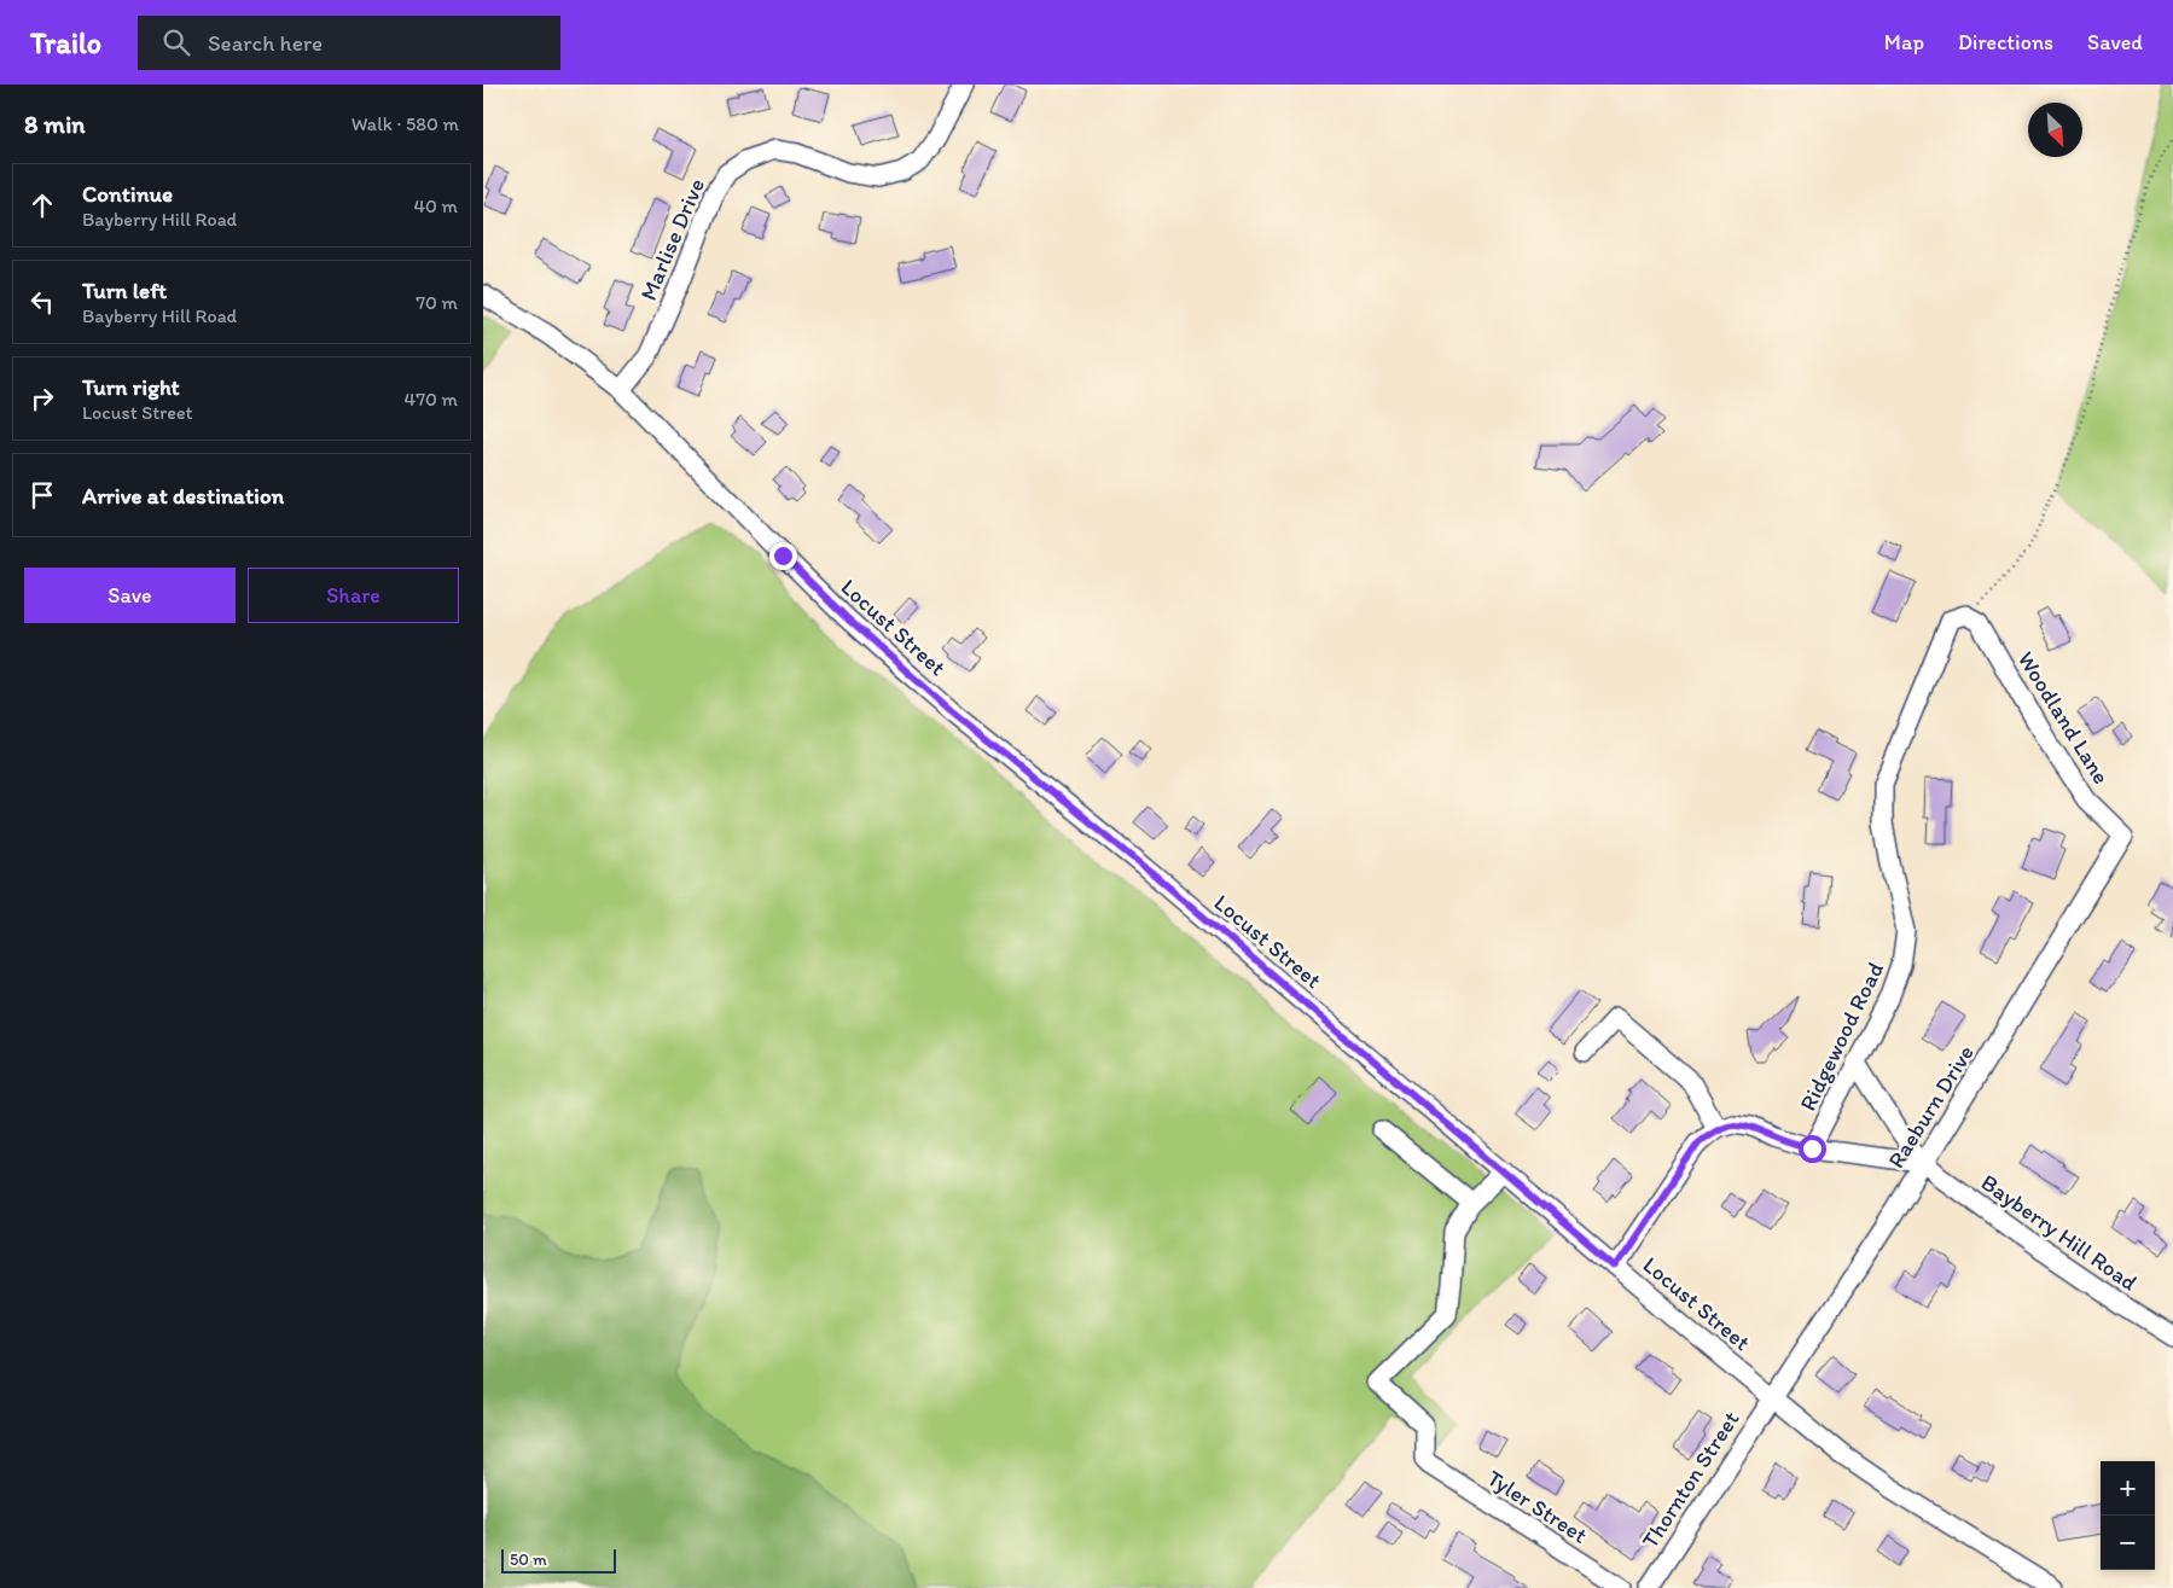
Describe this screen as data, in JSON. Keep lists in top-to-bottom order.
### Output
{
  "streets": {
    "street": [
      "Marlise Drive",
      "Locust Street",
      "Woodland Lane",
      "Ridgewood Road",
      "Raeburn Drive",
      "Bayberry Hill Road",
      "Thornton Street",
      "Tyler Street"
    ]
  },
  "crossings": [
    ["Marlise Drive", "Locust Street"],
    ["Locust Street", "Raeburn Drive"],
    ["Locust Street", "Thornton Street"],
    ["Woodland Lane", "Ridgewood Road"],
    ["Woodland Lane", "Raeburn Drive"],
    ["Ridgewood Road", "Bayberry Hill Road"],
    ["Raeburn Drive", "Bayberry Hill Road"],
    ["Raeburn Drive", "Thornton Street"]
  ],
  "scale_bar": "50 m",
  "north": "bottom right",
  "page": {
    "header": "Trailo",
    "search": "Search here",
    "nav": ["Map", "Directions", "Saved"],
    "heading": ["8 min", "Walk · 580 m"],
    "list": [
      ["Continue", "Bayberry Hill Road", "40 m"],
      ["Turn left", "Bayberry Hill Road", "70 m"],
      ["Turn right", "Locust Street", "470 m"],
      "Arrive at destination"
    ],
    "buttons": ["Save", "Share"],
    "map_buttons": ["+", "−"],
    "scale": "50 m"
  }
}
